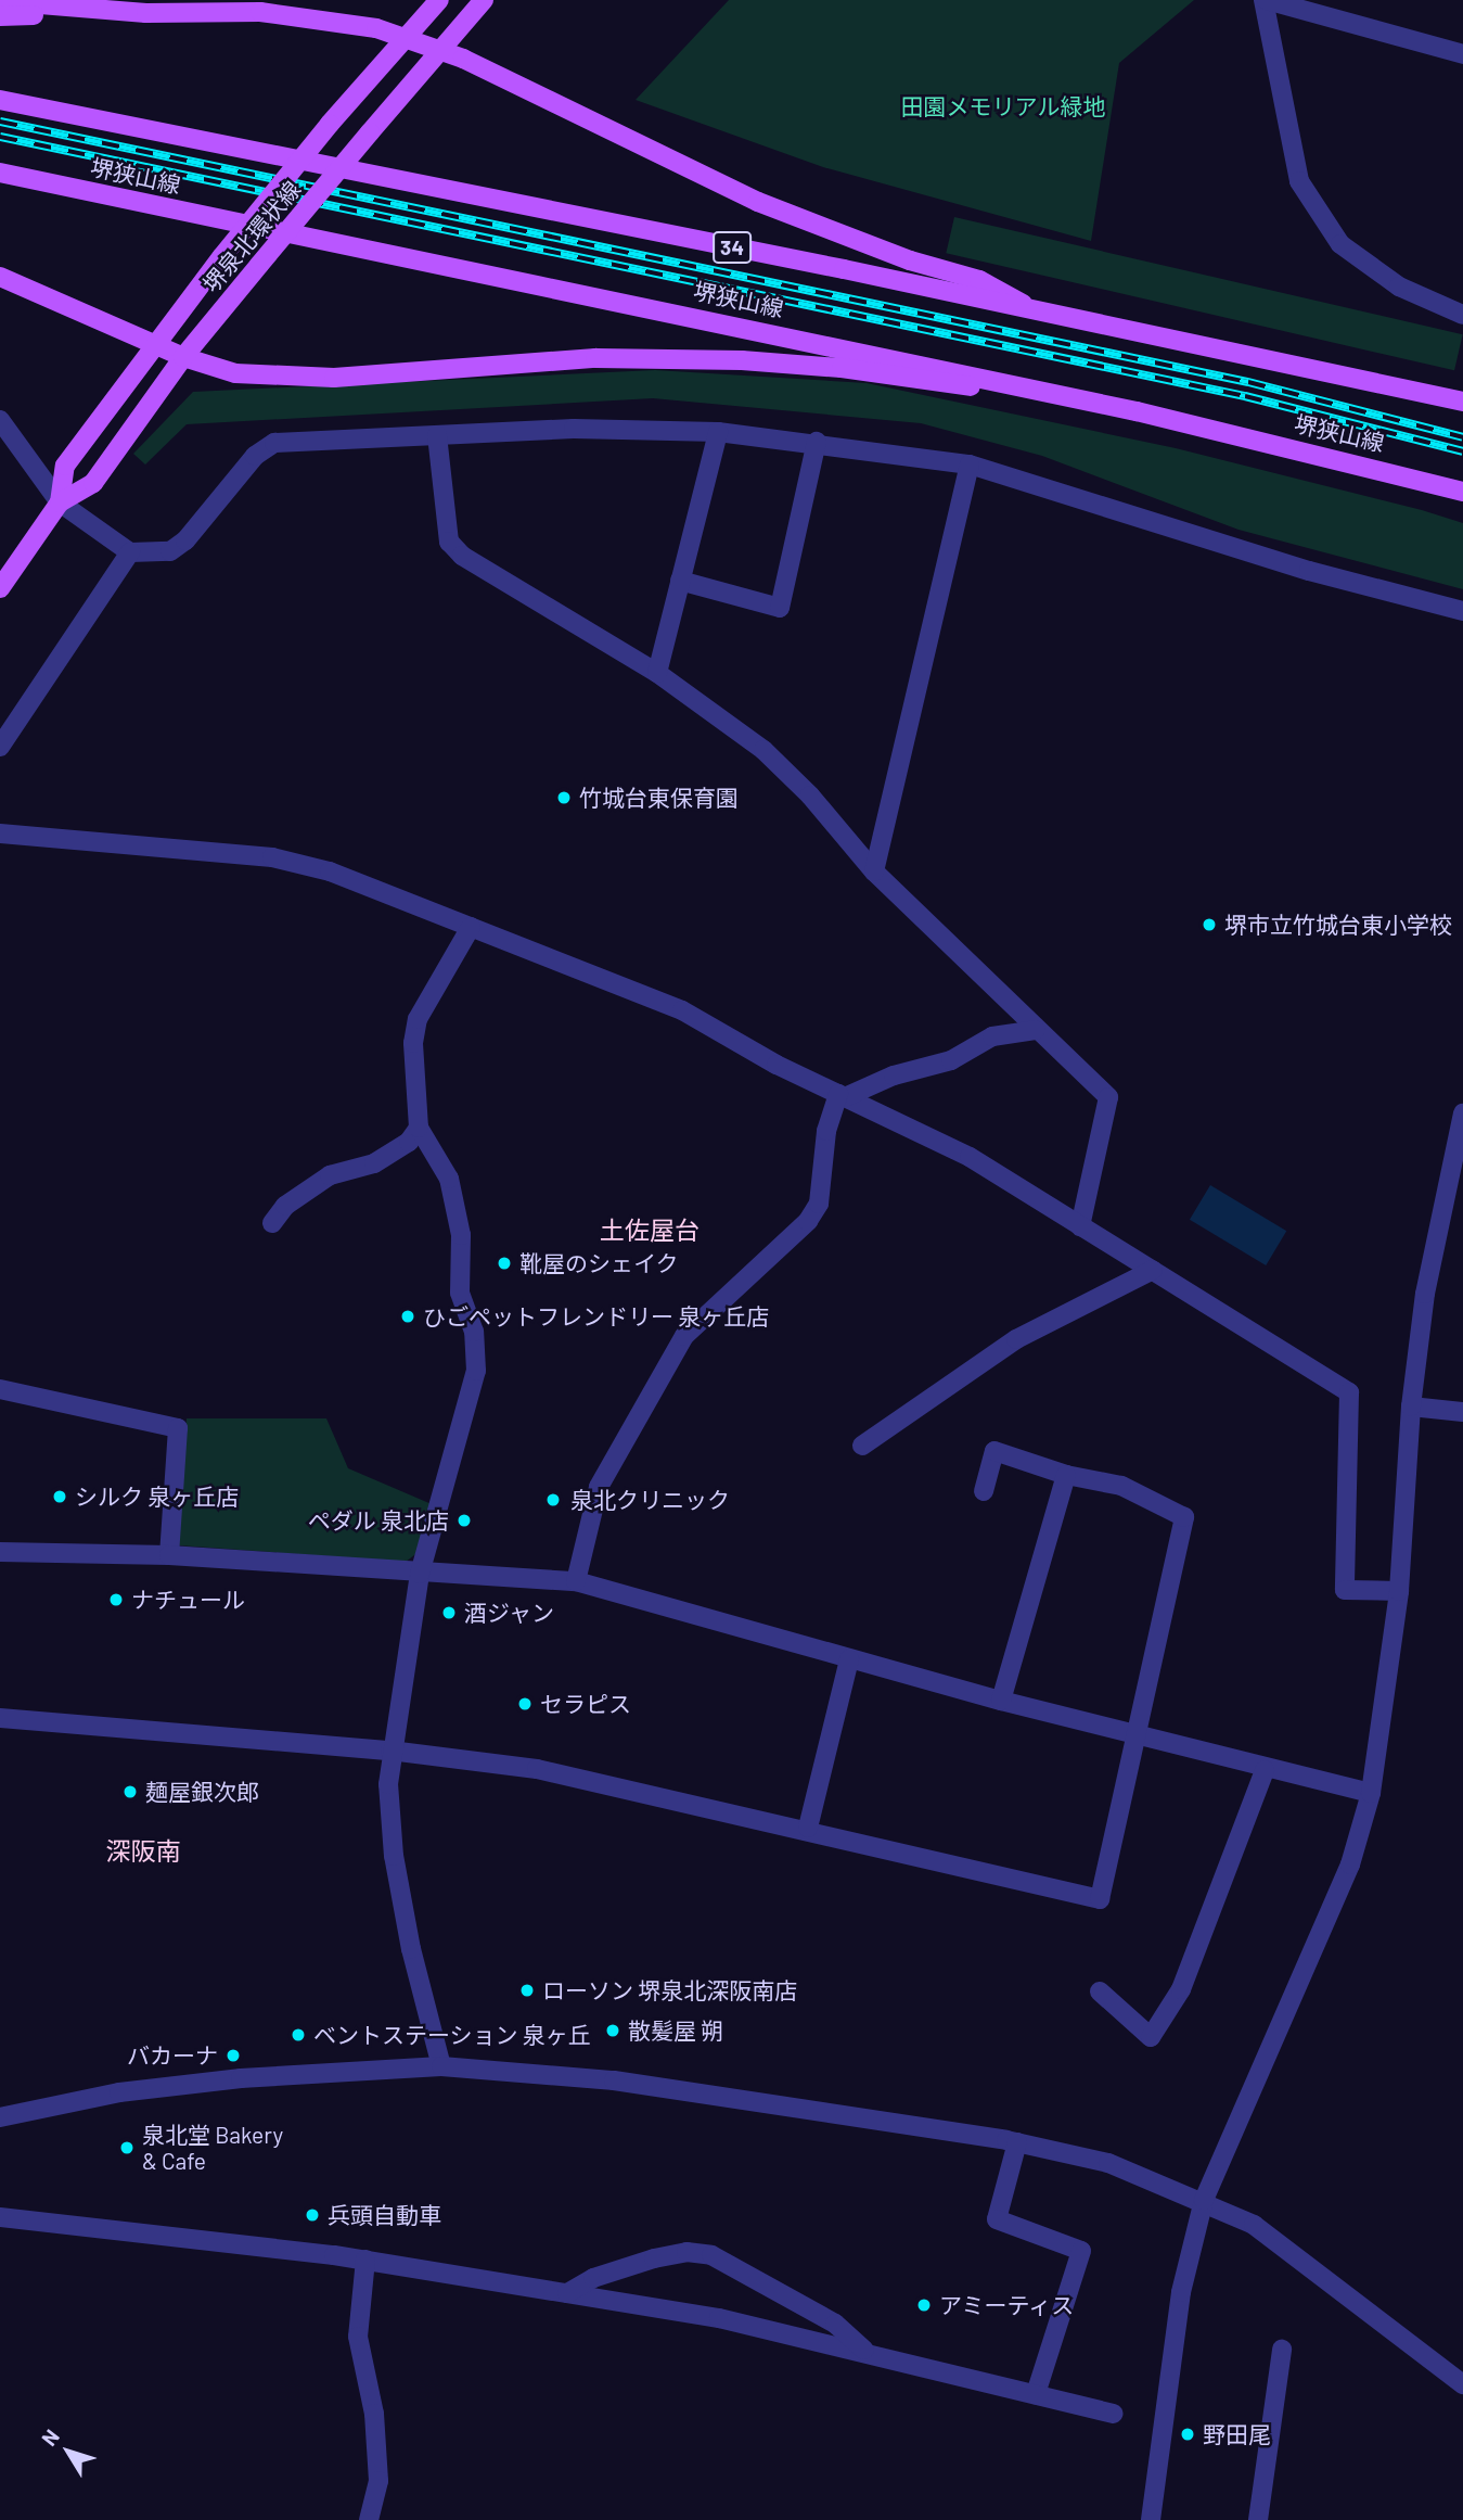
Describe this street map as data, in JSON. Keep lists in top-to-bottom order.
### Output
{
  "streets": {
    "main road": ["堺狭山線", "堺泉北環状線", "34"]
  },
  "districts": ["土佐屋台", "深阪南"],
  "parks": ["田園メモリアル緑地"],
  "places": [
    "竹城台東保育園",
    "堺市立竹城台東小学校",
    "靴屋のシェイク",
    "ひごペットフレンドリー 泉ヶ丘店",
    "シルク 泉ヶ丘店",
    "泉北クリニック",
    "ペダル 泉北店",
    "ナチュール",
    "酒ジャン",
    "セラピス",
    "麺屋銀次郎",
    "ローソン 堺泉北深阪南店",
    "散髪屋 朔",
    "ベントステーション 泉ヶ丘",
    "バカーナ",
    "泉北堂 Bakery & Cafe",
    "兵頭自動車",
    "アミーティス",
    "野田尾"
  ],
  "north": "top left"
}
